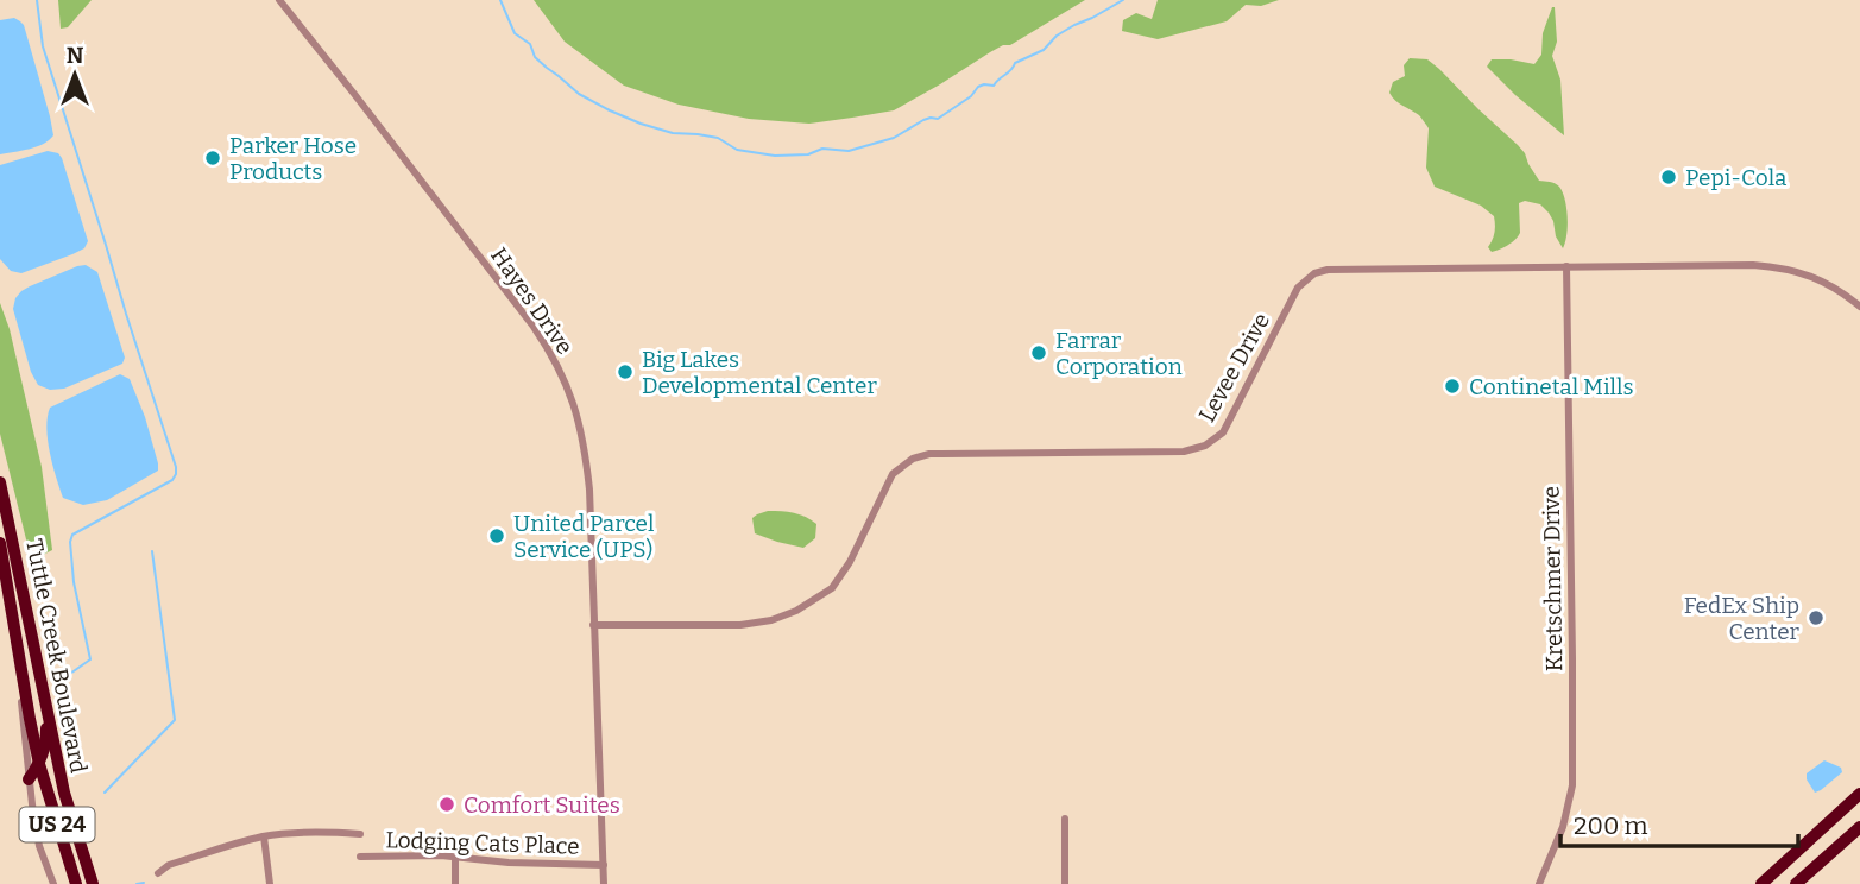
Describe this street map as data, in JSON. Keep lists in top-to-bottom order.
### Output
{
  "streets": {
    "highway": ["Tuttle Creek Boulevard", "US 24"],
    "street": [
      "Hayes Drive",
      "Levee Drive",
      "Kretschmer Drive",
      "Lodging Cats Place"
    ]
  },
  "crossings": [
    ["Hayes Drive", "Levee Drive"],
    ["Hayes Drive", "Lodging Cats Place"],
    ["Levee Drive", "Kretschmer Drive"]
  ],
  "places": [
    "Parker Hose Products",
    "Pepi-Cola",
    "Farrar Corporation",
    "Big Lakes Developmental Center",
    "Continetal Mills",
    "United Parcel Service (UPS)",
    "FedEx Ship Center",
    "Comfort Suites"
  ],
  "scale_bar": "200 m",
  "north": "top"
}
